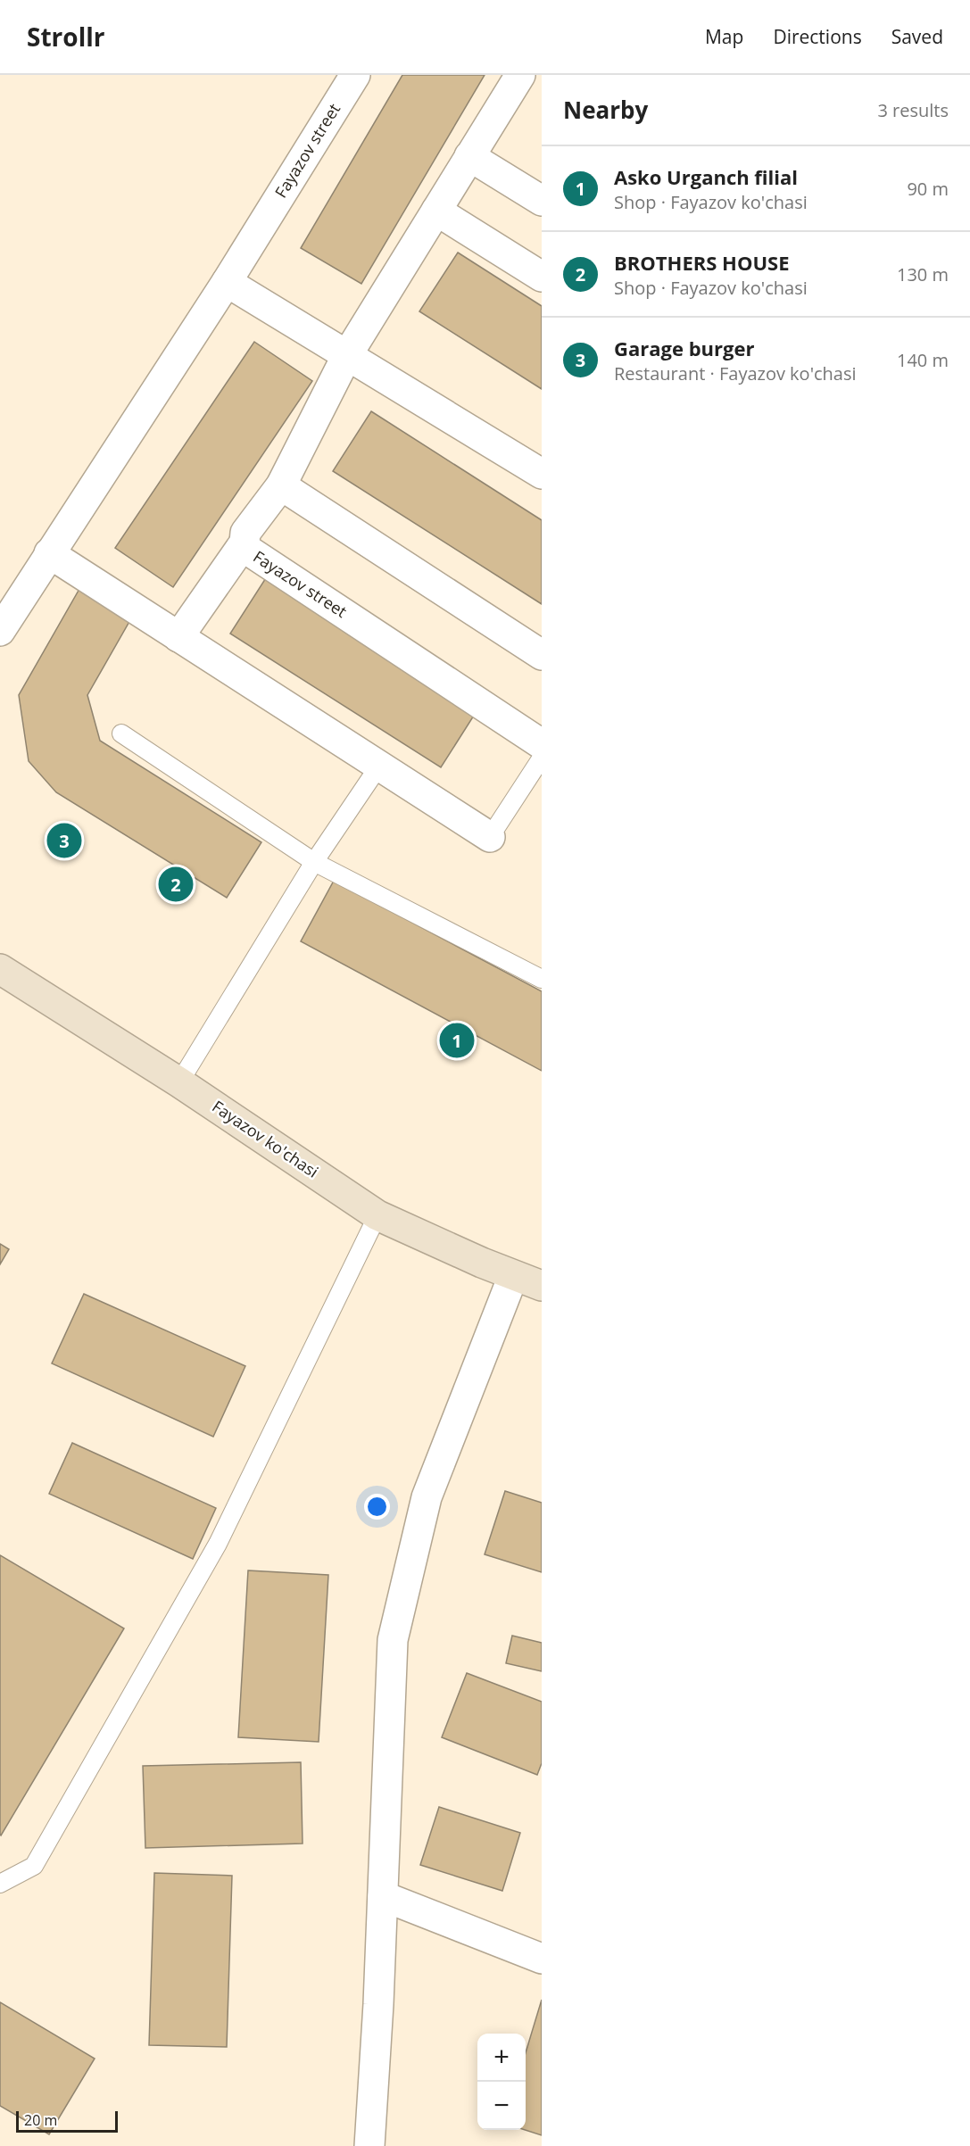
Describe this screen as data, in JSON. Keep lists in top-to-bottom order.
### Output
{
  "streets": {
    "main road": ["Fayazov ko'chasi"],
    "street": ["Fayazov street"]
  },
  "scale_bar": "20 m",
  "page": {
    "header": "Strollr",
    "nav": ["Map", "Directions", "Saved"],
    "heading": ["Nearby", "3 results"],
    "list": [
      {
        "mark": "1",
        "name": "Asko Urganch filial",
        "note": "Shop · Fayazov ko'chasi",
        "value": "90 m"
      },
      {
        "mark": "2",
        "name": "BROTHERS HOUSE",
        "note": "Shop · Fayazov ko'chasi",
        "value": "130 m"
      },
      {
        "mark": "3",
        "name": "Garage burger",
        "note": "Restaurant · Fayazov ko'chasi",
        "value": "140 m"
      }
    ],
    "pins": ["3", "2", "1"],
    "map_buttons": ["+", "−"],
    "scale": "20 m"
  }
}
